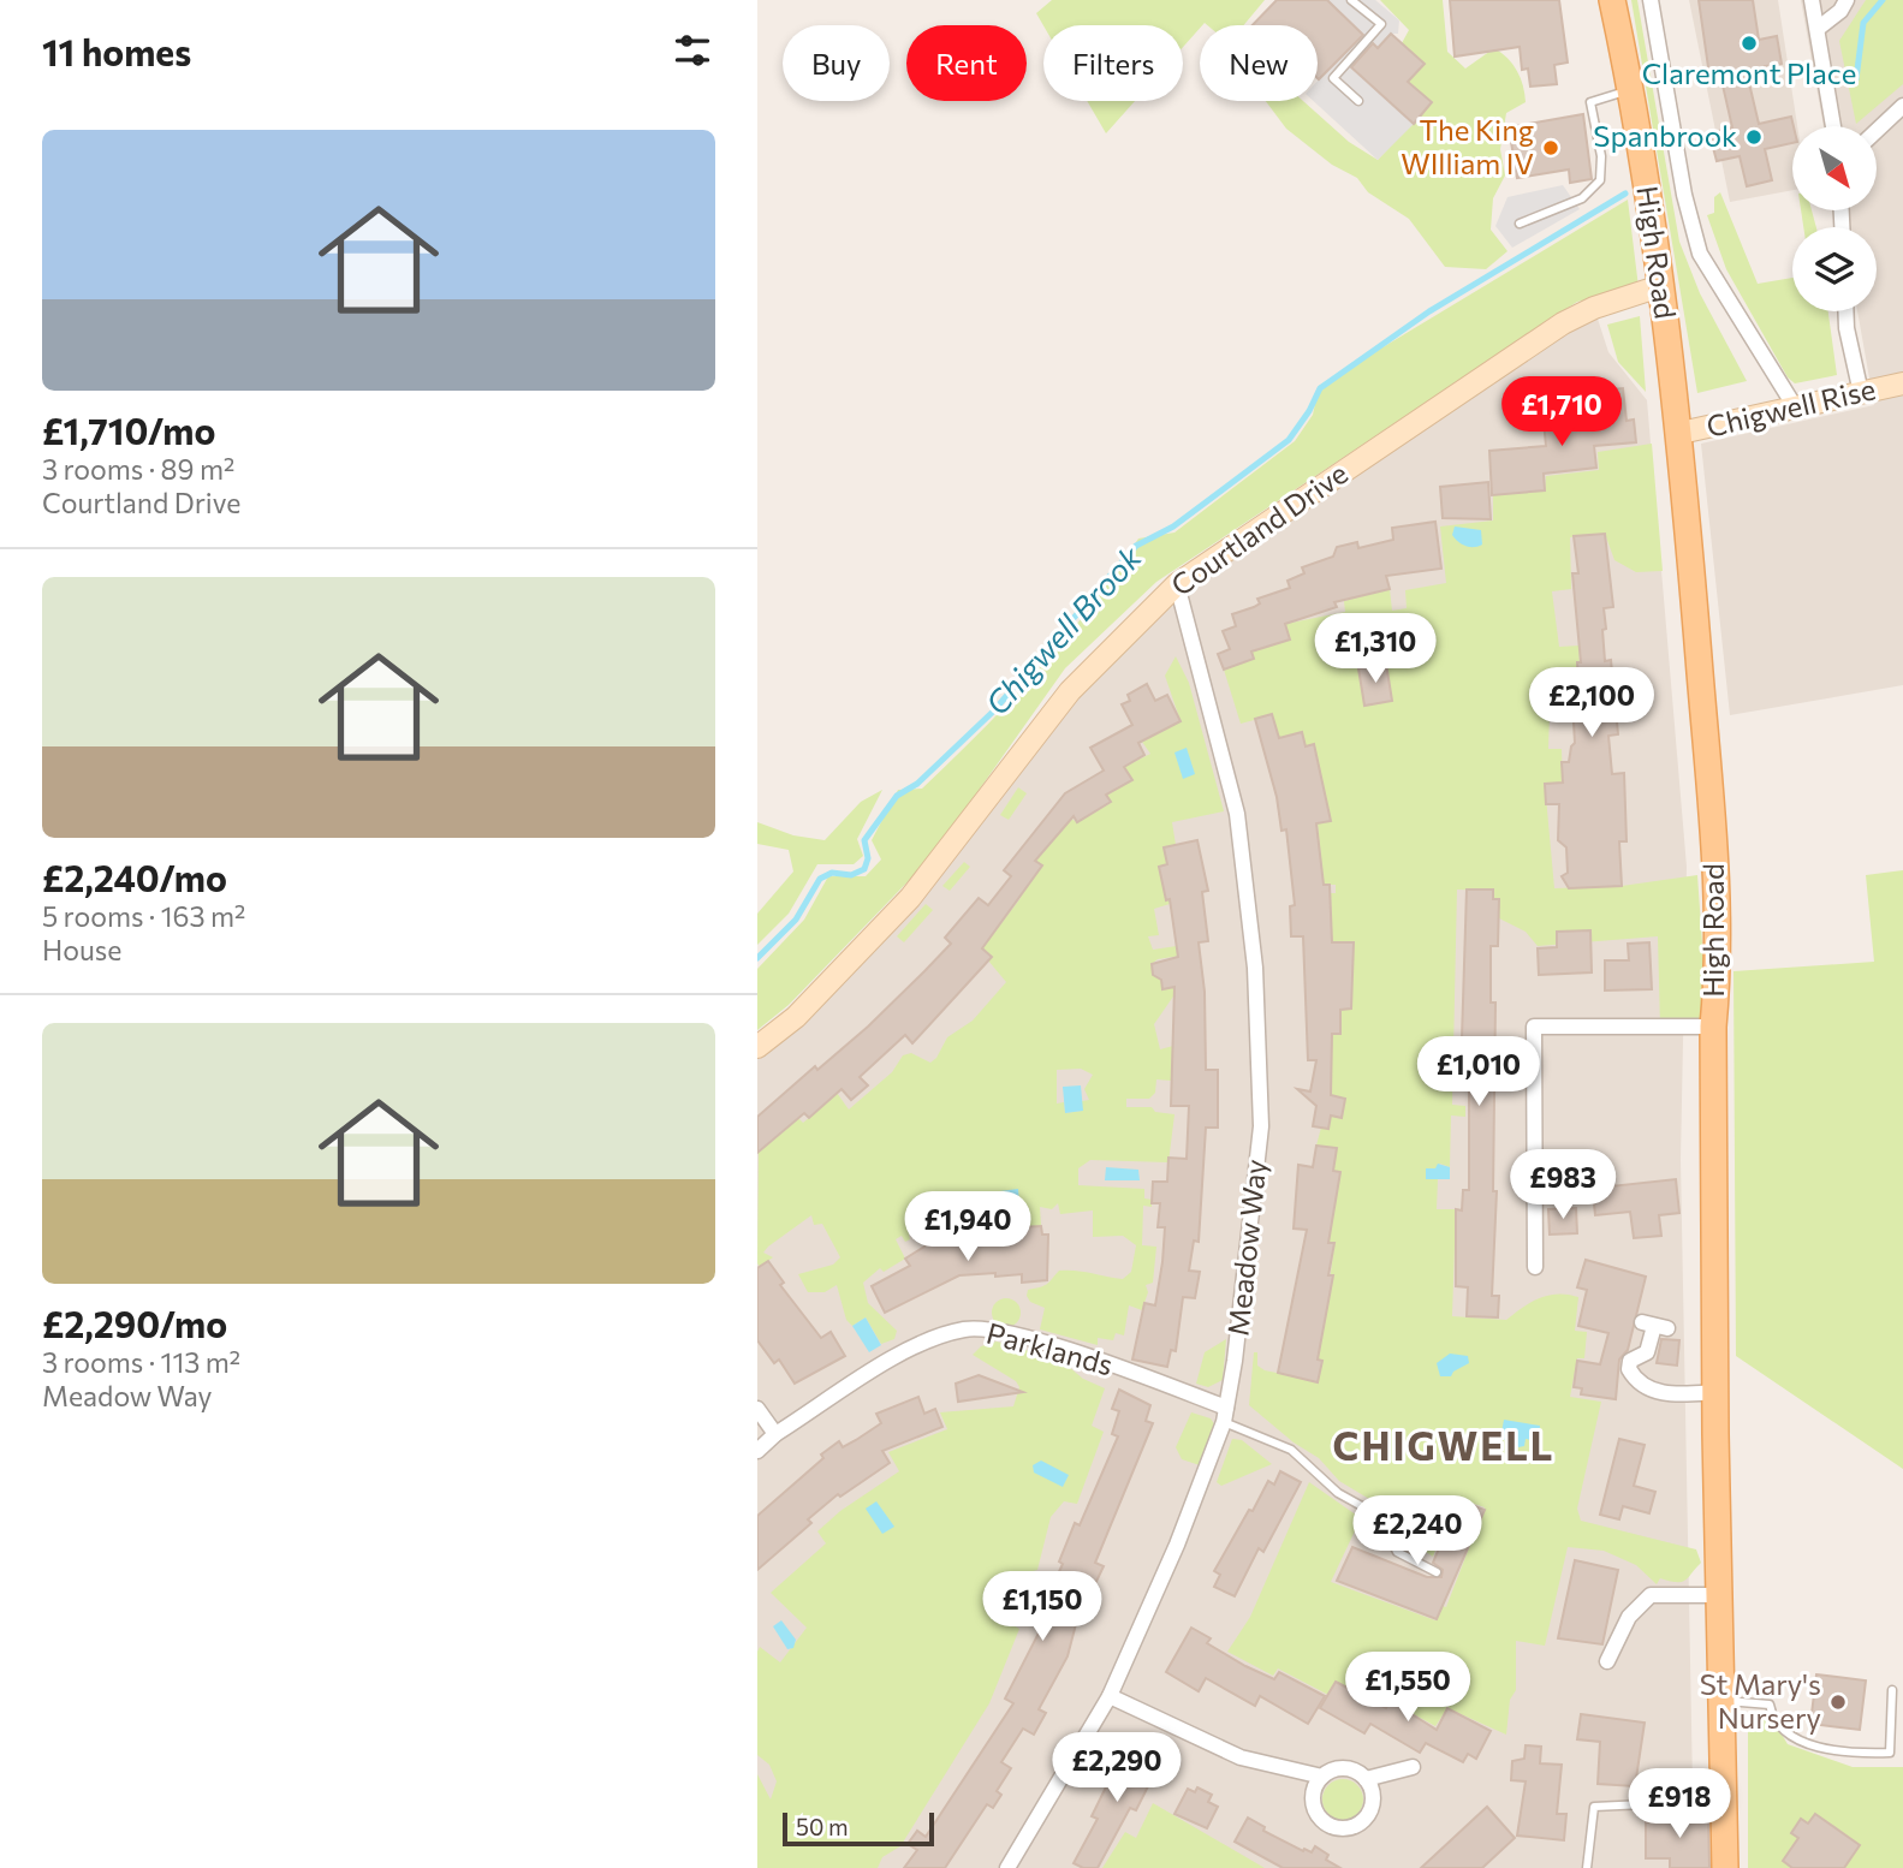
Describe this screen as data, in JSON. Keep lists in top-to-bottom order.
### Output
{
  "streets": {
    "main road": ["High Road"],
    "street": [
      "Chigwell Rise",
      "Courtland Drive",
      "Meadow Way",
      "Parklands"
    ]
  },
  "crossings": [
    ["High Road", "Chigwell Rise"],
    ["High Road", "Courtland Drive"],
    ["Courtland Drive", "Meadow Way"],
    ["Meadow Way", "Parklands"]
  ],
  "districts": ["CHIGWELL"],
  "water": ["Chigwell Brook"],
  "places": [
    "Claremont Place",
    "Spanbrook",
    "The King WIlliam IV",
    "St Mary's Nursery"
  ],
  "scale_bar": "50 m",
  "north": "bottom right",
  "page": {
    "heading": "11 homes",
    "chip": [
      "Buy",
      "Rent",
      "Filters",
      "New"
    ],
    "list": [
      {
        "name": "£1,710/mo",
        "note": "3 rooms · 89 m² · Courtland Drive"
      },
      {
        "name": "£2,240/mo",
        "note": "5 rooms · 163 m² · House"
      },
      {
        "name": "£2,290/mo",
        "note": "3 rooms · 113 m² · Meadow Way"
      }
    ],
    "price": [
      "£1,710",
      "£1,310",
      "£2,100",
      "£1,010",
      "£983",
      "£1,940",
      "£2,240",
      "£1,150",
      "£1,550",
      "£2,290",
      "£918"
    ],
    "scale": "50 m"
  }
}
